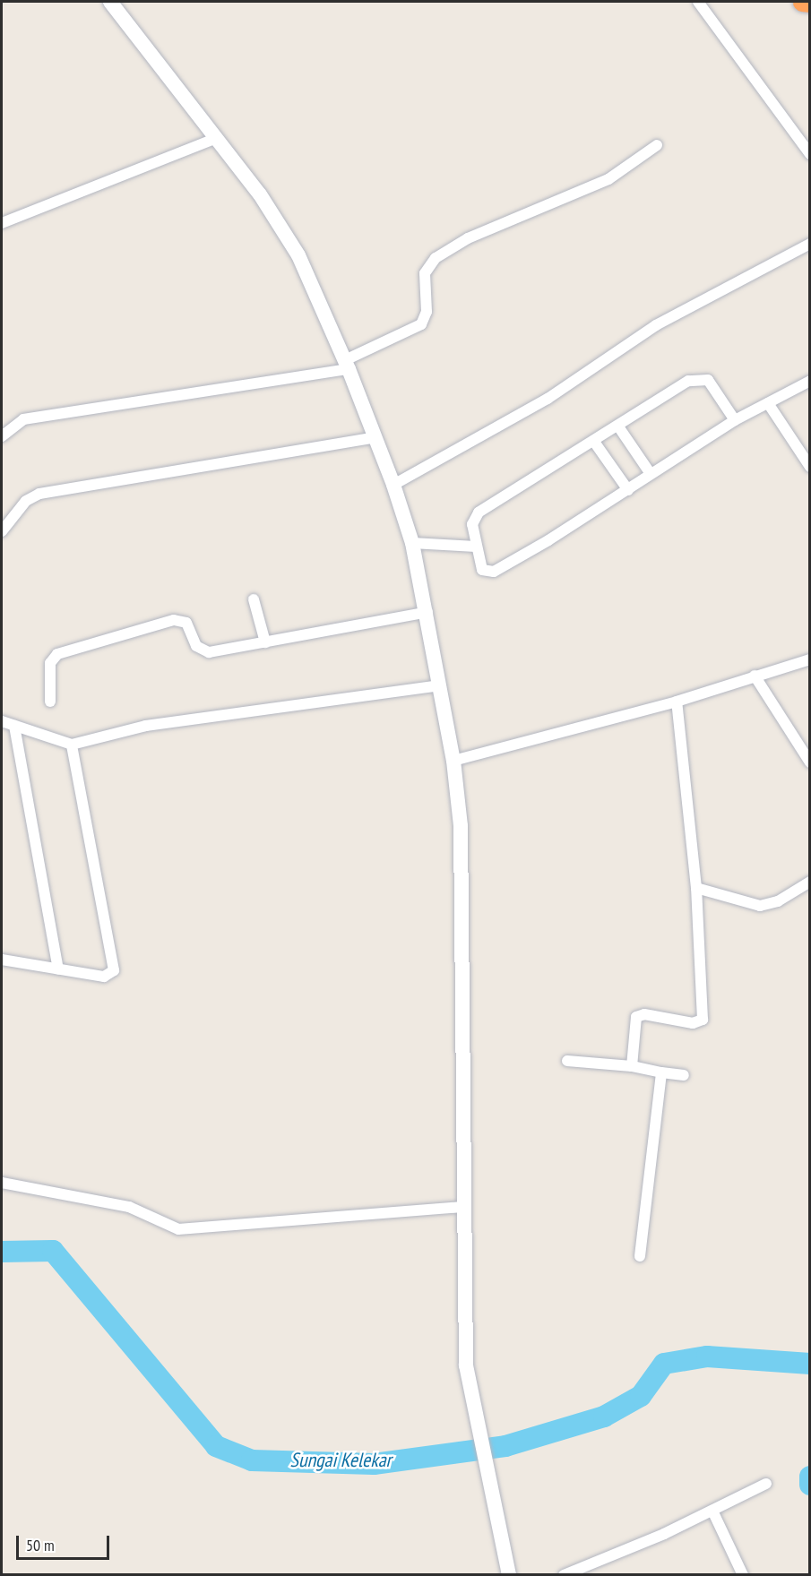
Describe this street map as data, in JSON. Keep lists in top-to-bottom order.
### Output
{
  "water": ["Sungai Kelekar"],
  "scale_bar": "50 m"
}
